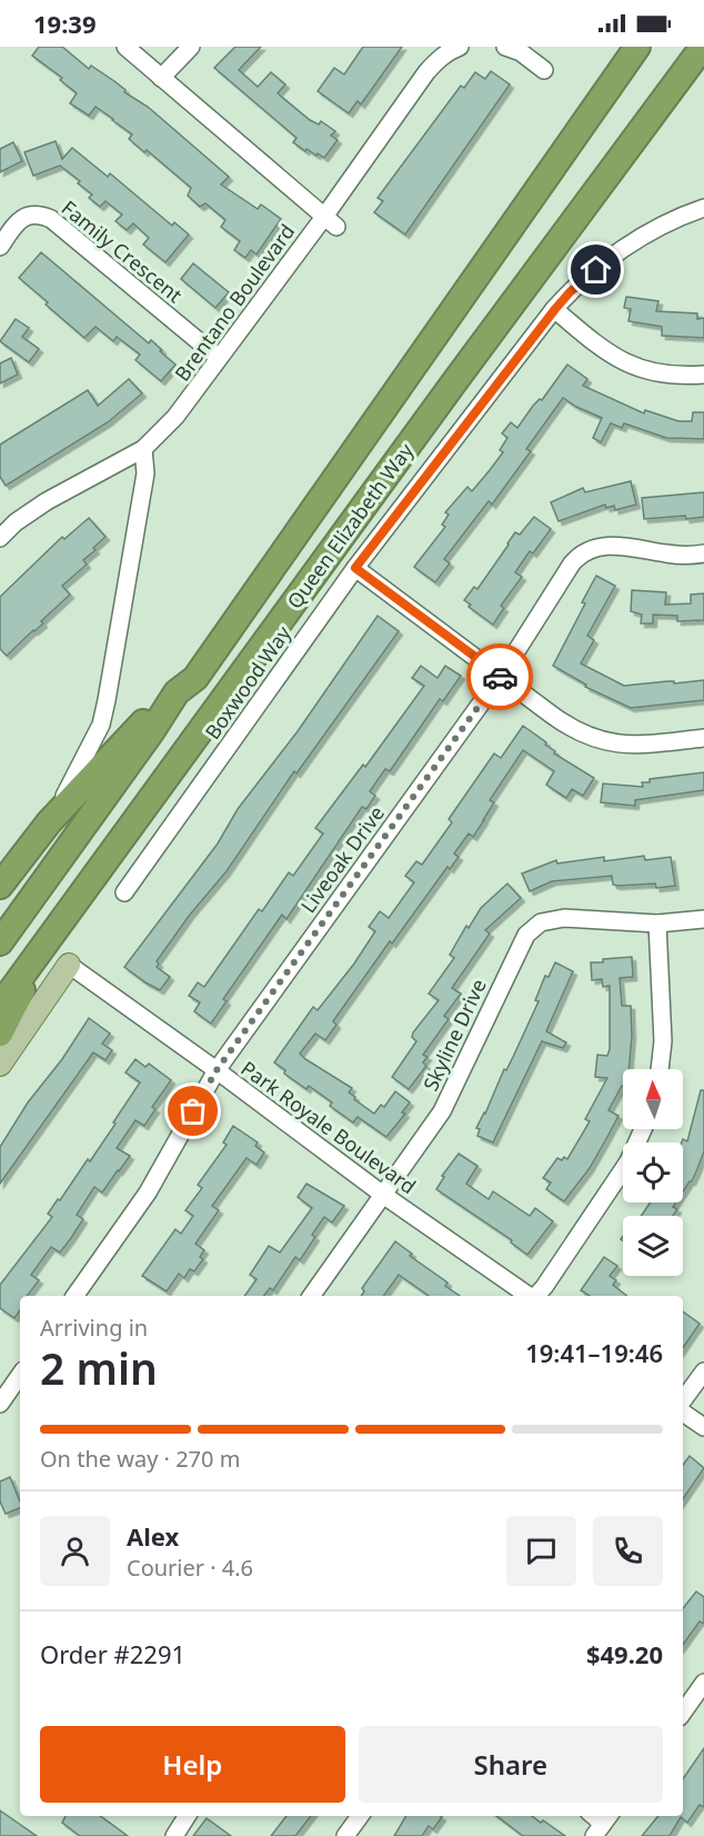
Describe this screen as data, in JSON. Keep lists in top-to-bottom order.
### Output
{
  "streets": {
    "highway": ["Queen Elizabeth Way"],
    "street": [
      "Family Crescent",
      "Brentano Boulevard",
      "Boxwood Way",
      "Liveoak Drive",
      "Skyline Drive",
      "Park Royale Boulevard"
    ]
  },
  "crossings": [
    ["Family Crescent", "Brentano Boulevard"],
    ["Liveoak Drive", "Park Royale Boulevard"],
    ["Skyline Drive", "Park Royale Boulevard"]
  ],
  "north": "top",
  "page": {
    "status": "19:39",
    "heading": ["2 min", "Arriving in", "19:41–19:46"],
    "panel": [
      "Alex",
      "Courier · 4.6",
      "Order #2291",
      "$49.20"
    ],
    "bar": "On the way · 270 m",
    "buttons": ["Help", "Share"]
  }
}
